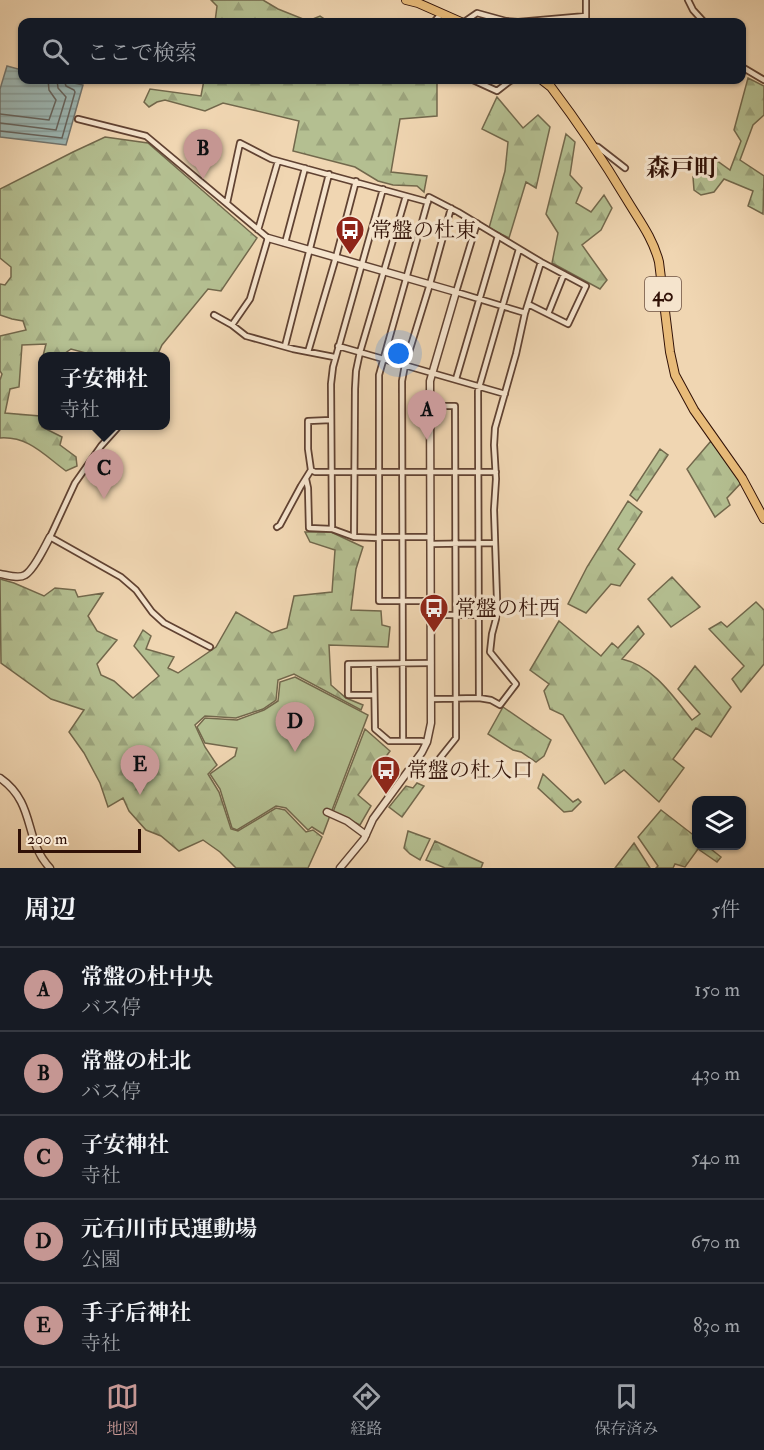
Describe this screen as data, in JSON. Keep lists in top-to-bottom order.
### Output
{
  "streets": {
    "main road": ["40"]
  },
  "districts": ["森戸町"],
  "places": {
    "bus stop": ["常盤の杜東", "常盤の杜西", "常盤の杜入口"]
  },
  "scale_bar": "200 m",
  "page": {
    "search": "ここで検索",
    "pins": [
      "B",
      "A",
      "C",
      "D",
      "E"
    ],
    "popup": ["子安神社", "寺社"],
    "scale": "200 m",
    "heading": ["周辺", "5件"],
    "list": [
      {
        "mark": "A",
        "name": "常盤の杜中央",
        "note": "バス停",
        "value": "150 m"
      },
      {
        "mark": "B",
        "name": "常盤の杜北",
        "note": "バス停",
        "value": "430 m"
      },
      {
        "mark": "C",
        "name": "子安神社",
        "note": "寺社",
        "value": "540 m"
      },
      {
        "mark": "D",
        "name": "元石川市民運動場",
        "note": "公園",
        "value": "670 m"
      },
      {
        "mark": "E",
        "name": "手子后神社",
        "note": "寺社",
        "value": "830 m"
      }
    ],
    "nav": ["地図", "経路", "保存済み"]
  }
}
